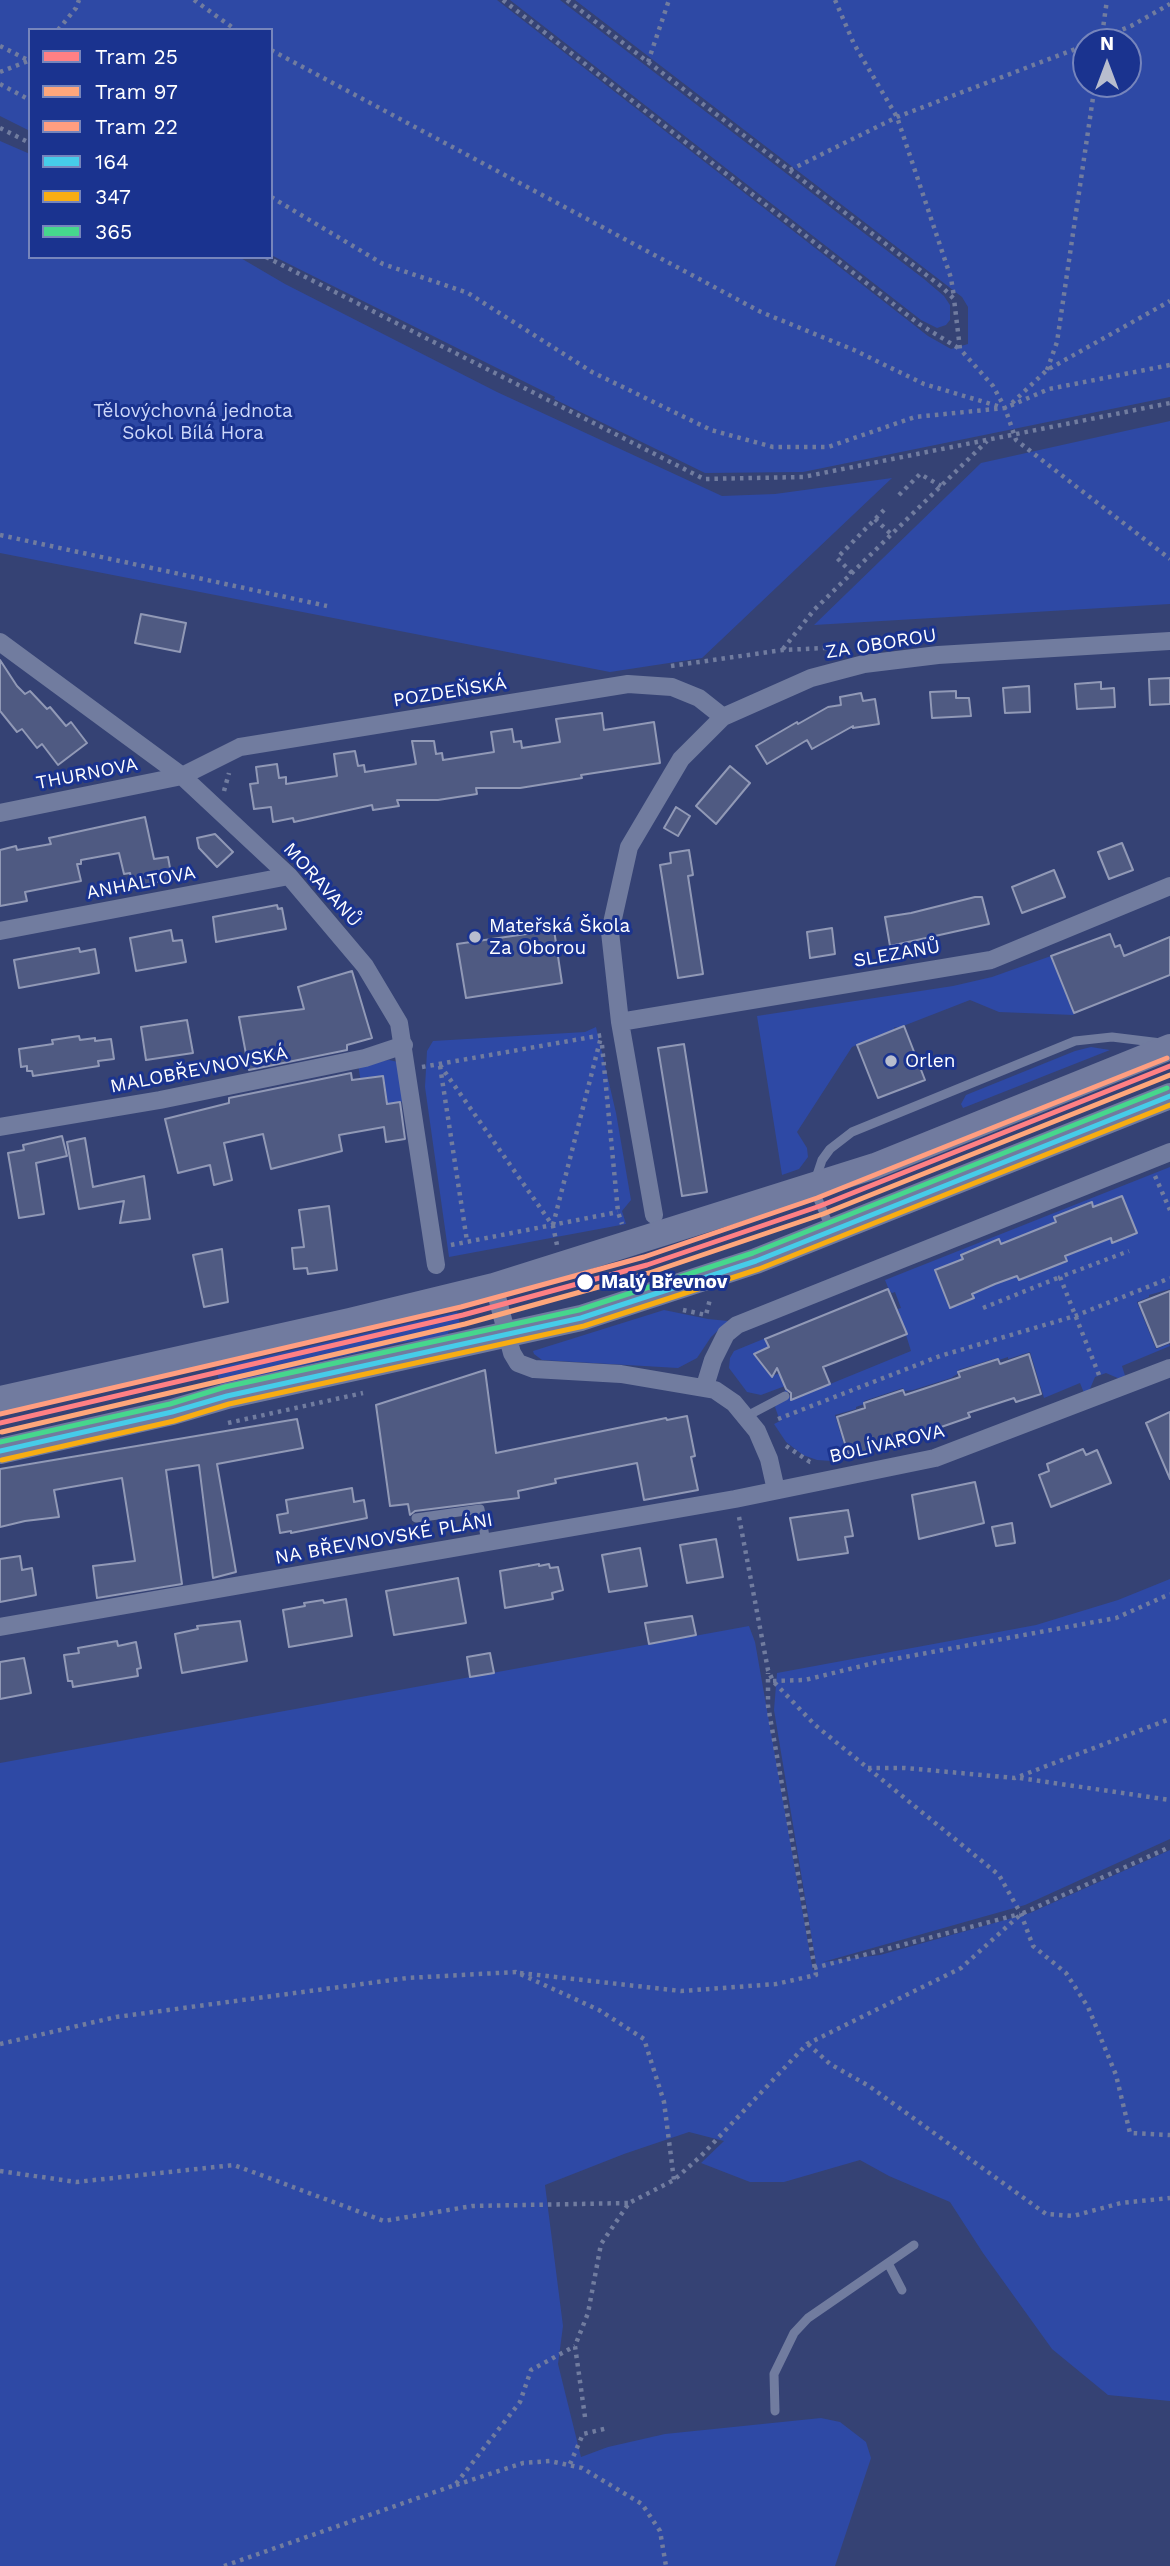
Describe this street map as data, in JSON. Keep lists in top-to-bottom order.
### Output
{
  "streets": {
    "street": [
      "ZA OBOROU",
      "POZDEŇSKÁ",
      "THURNOVA",
      "ANHALTOVA",
      "MORAVANŮ",
      "SLEZANŮ",
      "MALOBŘEVNOVSKÁ",
      "BOLÍVAROVA",
      "NA BŘEVNOVSKÉ PLÁNI"
    ]
  },
  "crossings": [
    ["ZA OBOROU", "POZDEŇSKÁ"],
    ["ZA OBOROU", "SLEZANŮ"],
    ["POZDEŇSKÁ", "THURNOVA"],
    ["POZDEŇSKÁ", "MORAVANŮ"],
    ["THURNOVA", "MORAVANŮ"],
    ["ANHALTOVA", "MORAVANŮ"],
    ["MORAVANŮ", "MALOBŘEVNOVSKÁ"],
    ["BOLÍVAROVA", "NA BŘEVNOVSKÉ PLÁNI"]
  ],
  "parks": ["Tělovýchovná jednota Sokol Bílá Hora"],
  "places": ["Mateřská Škola Za Oborou", "Orlen", "Malý Břevnov"],
  "lines": [
    "tram line 22",
    "tram line 25",
    "tram line 97",
    "transit line 365",
    "transit line 164",
    "transit line 347"
  ],
  "legend": [
    "Tram 25",
    "Tram 97",
    "Tram 22",
    "164",
    "347",
    "365"
  ],
  "north": "top"
}
